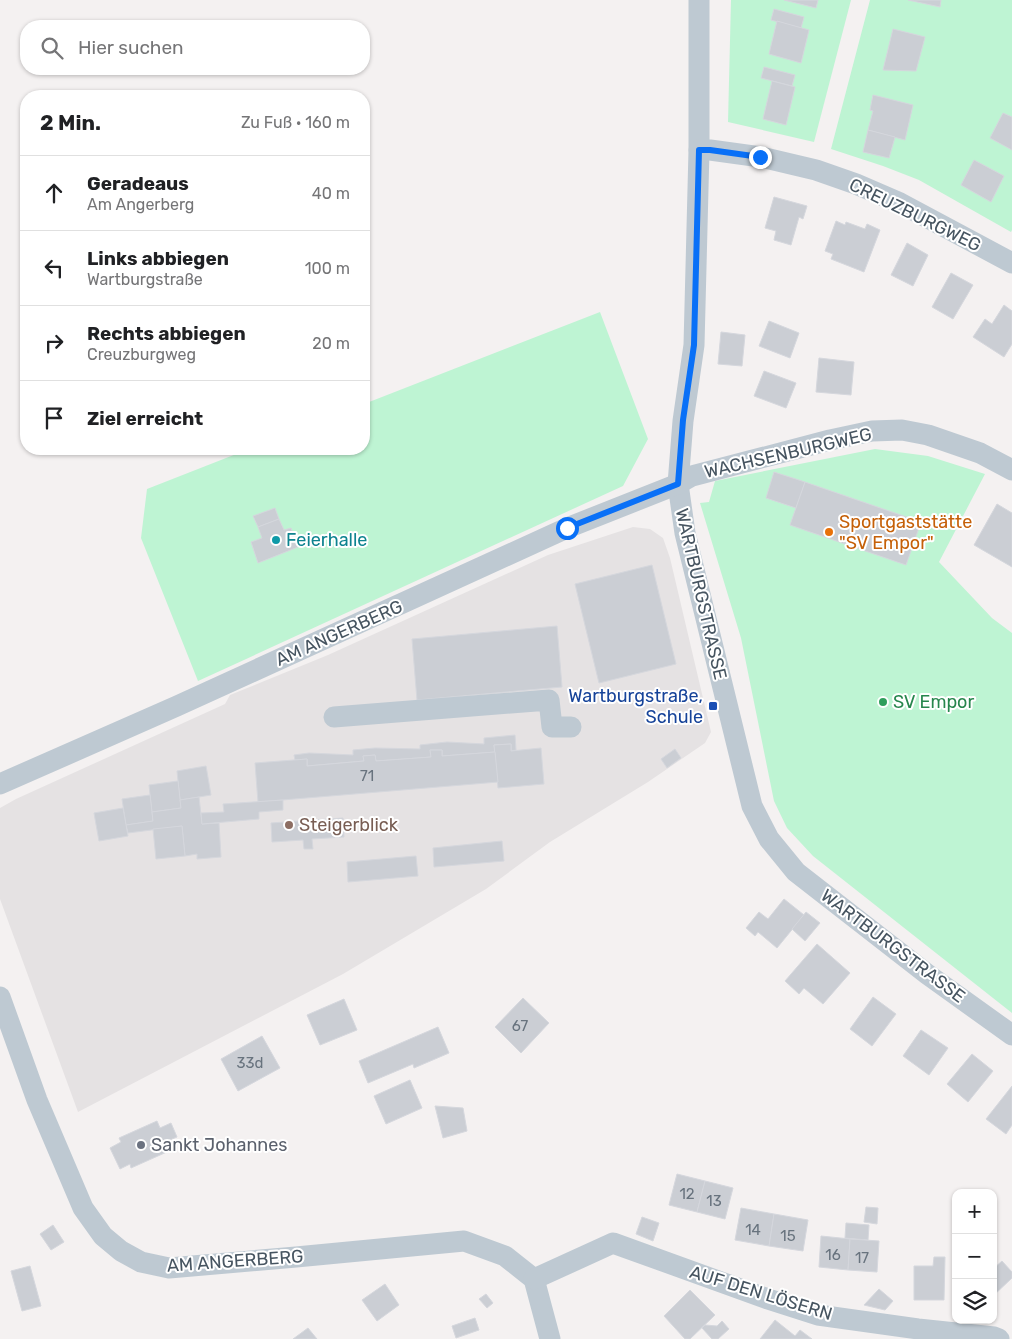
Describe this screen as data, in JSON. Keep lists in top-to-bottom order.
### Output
{
  "streets": {
    "street": [
      "CREUZBURGWEG",
      "WACHSENBURGWEG",
      "WARTBURGSTRASSE",
      "AM ANGERBERG",
      "AUF DEN LÖSERN"
    ]
  },
  "crossings": [
    ["CREUZBURGWEG", "WARTBURGSTRASSE"],
    ["WACHSENBURGWEG", "WARTBURGSTRASSE"],
    ["WACHSENBURGWEG", "AM ANGERBERG"],
    ["WARTBURGSTRASSE", "AM ANGERBERG"],
    ["AM ANGERBERG", "AUF DEN LÖSERN"]
  ],
  "places": {
    "other": [
      "Sportgaststätte \"SV Empor\"",
      "Feierhalle",
      "SV Empor",
      "Steigerblick",
      "Sankt Johannes"
    ],
    "transit": ["Wartburgstraße, Schule"]
  },
  "house_numbers": [
    "71",
    "67",
    "33d",
    "12",
    "13",
    "14",
    "15",
    "16",
    "17"
  ],
  "page": {
    "search": "Hier suchen",
    "heading": ["2 Min.", "Zu Fuß · 160 m"],
    "list": [
      ["Geradeaus", "Am Angerberg", "40 m"],
      ["Links abbiegen", "Wartburgstraße", "100 m"],
      ["Rechts abbiegen", "Creuzburgweg", "20 m"],
      "Ziel erreicht"
    ],
    "map_buttons": ["+", "−"]
  }
}
